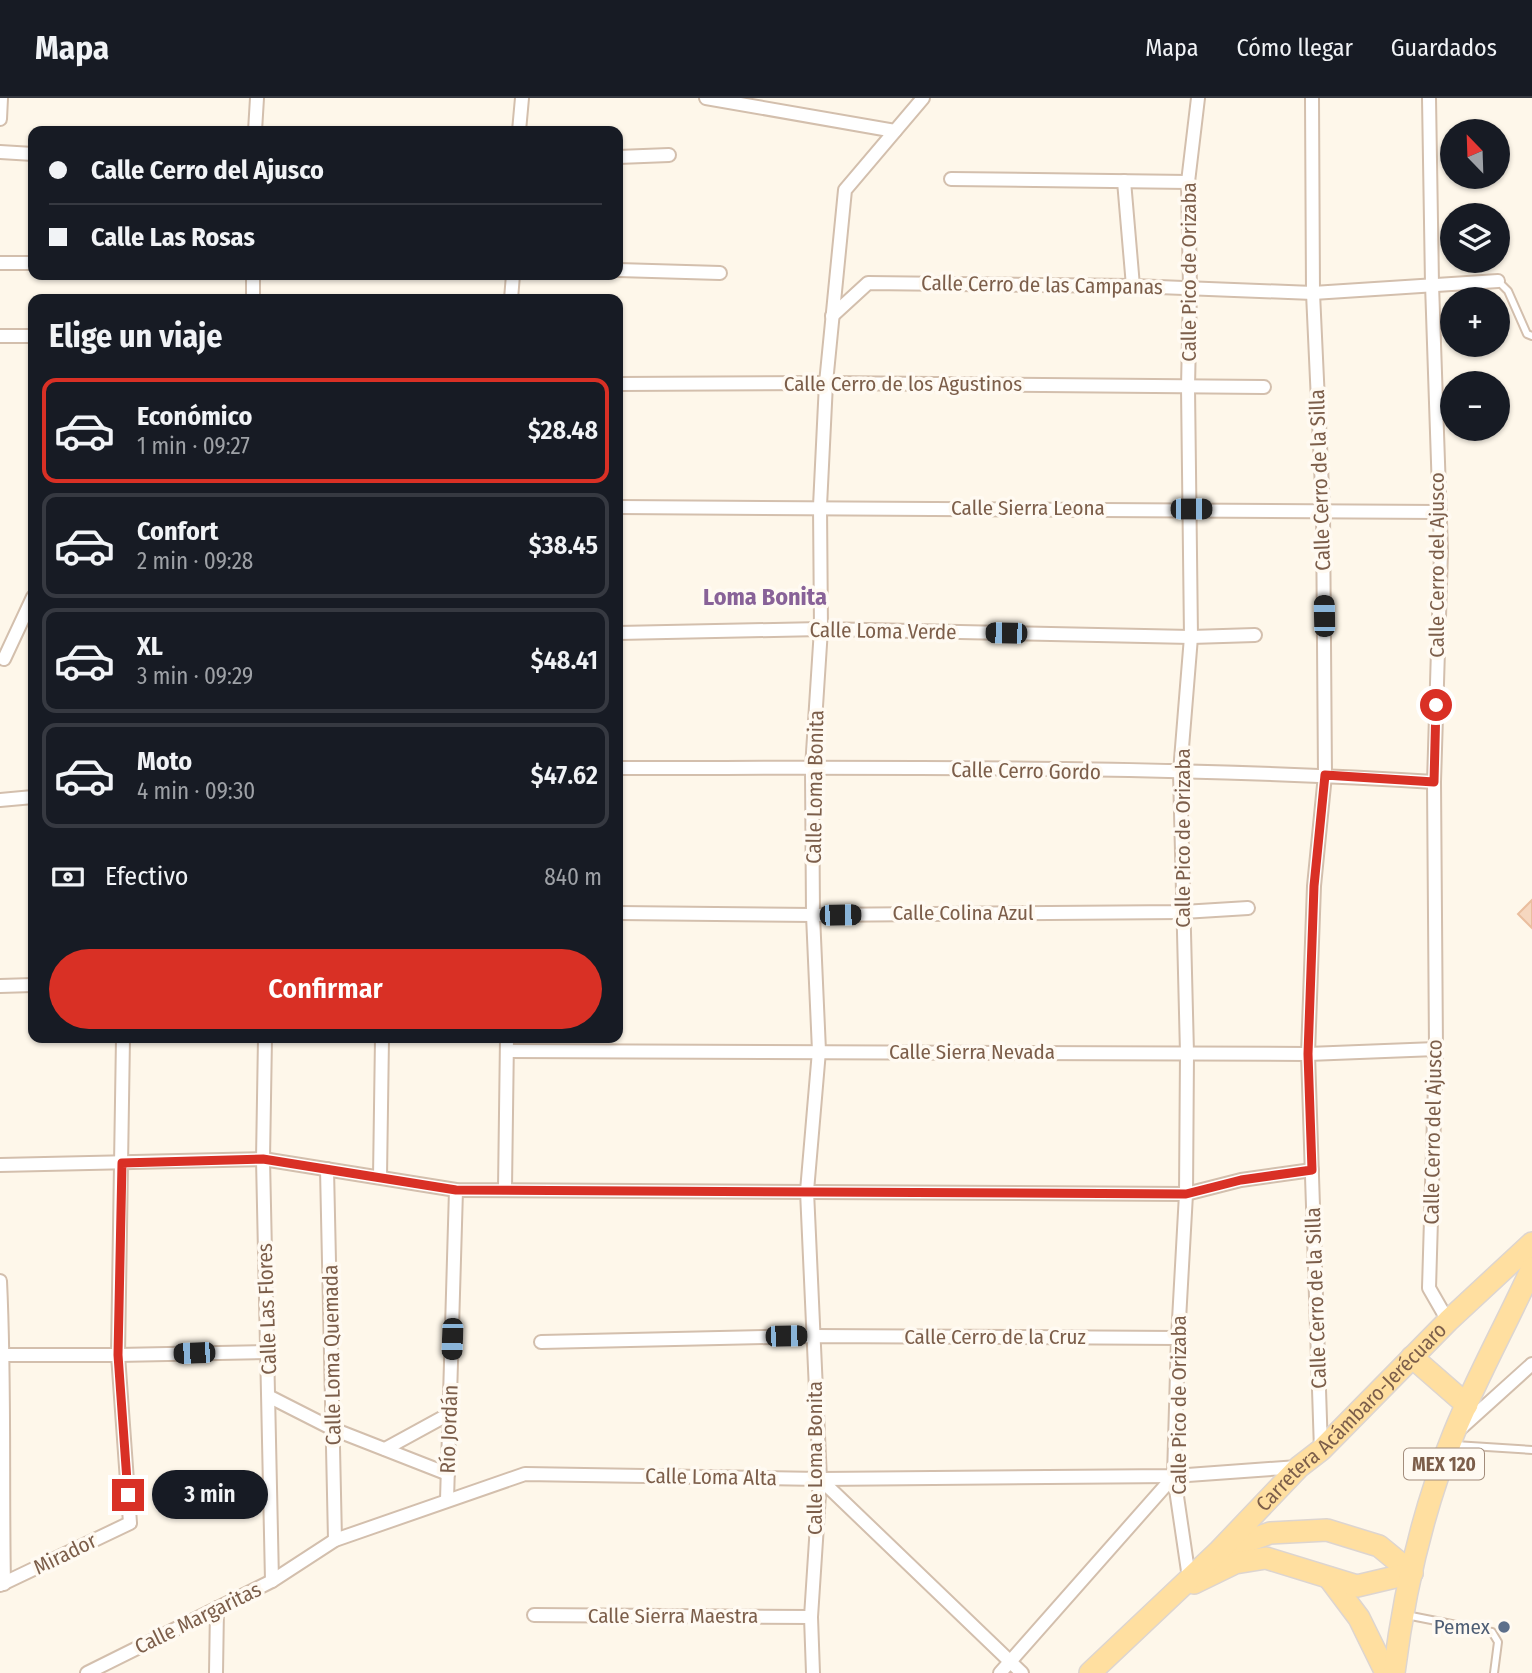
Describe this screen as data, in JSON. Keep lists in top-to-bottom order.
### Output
{
  "streets": {
    "main road": ["Carretera Acámbaro-Jerécuaro", "MEX 120"],
    "street": [
      "Calle Pico de Orizaba",
      "Calle Cerro de las Campanas",
      "Calle Cerro de los Agustinos",
      "Calle Cerro de la Silla",
      "Calle Sierra Leona",
      "Calle Cerro del Ajusco",
      "Calle Loma Verde",
      "Calle Cerro Gordo",
      "Calle Loma Bonita",
      "Calle Colina Azul",
      "Calle Sierra Nevada",
      "Calle Las Flores",
      "Calle Cerro de la Cruz",
      "Calle Loma Quemada",
      "Río Jordán",
      "Calle Loma Alta",
      "Mirador",
      "Calle Sierra Maestra",
      "Calle Margaritas"
    ]
  },
  "crossings": [
    ["Calle Pico de Orizaba", "Calle Cerro de las Campanas"],
    ["Calle Pico de Orizaba", "Calle Cerro de los Agustinos"],
    ["Calle Pico de Orizaba", "Calle Sierra Leona"],
    ["Calle Pico de Orizaba", "Calle Loma Verde"],
    ["Calle Pico de Orizaba", "Calle Cerro Gordo"],
    ["Calle Pico de Orizaba", "Calle Colina Azul"],
    ["Calle Pico de Orizaba", "Calle Sierra Nevada"],
    ["Calle Pico de Orizaba", "Calle Cerro de la Cruz"],
    ["Calle Pico de Orizaba", "Carretera Acámbaro-Jerécuaro"],
    ["Calle Pico de Orizaba", "Calle Loma Alta"],
    ["Calle Cerro de las Campanas", "Calle Cerro de la Silla"],
    ["Calle Cerro de las Campanas", "Calle Cerro del Ajusco"],
    ["Calle Cerro de las Campanas", "Calle Loma Bonita"],
    ["Calle Cerro de los Agustinos", "Calle Loma Bonita"],
    ["Calle Cerro de la Silla", "Calle Sierra Leona"],
    ["Calle Cerro de la Silla", "Calle Cerro Gordo"],
    ["Calle Cerro de la Silla", "Calle Sierra Nevada"],
    ["Calle Cerro de la Silla", "Carretera Acámbaro-Jerécuaro"],
    ["Calle Sierra Leona", "Calle Cerro del Ajusco"],
    ["Calle Sierra Leona", "Calle Loma Bonita"],
    ["Calle Cerro del Ajusco", "Calle Cerro Gordo"],
    ["Calle Cerro del Ajusco", "Calle Sierra Nevada"],
    ["Calle Cerro del Ajusco", "Carretera Acámbaro-Jerécuaro"],
    ["Calle Loma Verde", "Calle Loma Bonita"],
    ["Calle Cerro Gordo", "Calle Loma Bonita"],
    ["Calle Loma Bonita", "Calle Colina Azul"],
    ["Calle Loma Bonita", "Calle Sierra Nevada"],
    ["Calle Loma Bonita", "Calle Cerro de la Cruz"],
    ["Calle Loma Bonita", "Calle Loma Alta"],
    ["Calle Loma Bonita", "Calle Sierra Maestra"],
    ["Calle Las Flores", "Calle Loma Alta"],
    ["Calle Las Flores", "Calle Margaritas"],
    ["Calle Loma Quemada", "Calle Loma Alta"],
    ["Carretera Acámbaro-Jerécuaro", "Calle Loma Alta"],
    ["Río Jordán", "Calle Loma Alta"],
    ["Calle Loma Alta", "Calle Margaritas"]
  ],
  "districts": ["Loma Bonita"],
  "places": ["Pemex"],
  "north": "top left",
  "page": {
    "header": "Mapa",
    "nav": ["Mapa", "Cómo llegar", "Guardados"],
    "map_buttons": ["+", "−"],
    "banner": ["Calle Cerro del Ajusco", "Calle Las Rosas"],
    "heading": "Elige un viaje",
    "list": [
      {
        "name": "Económico",
        "note": "1 min · 09:27",
        "value": "$28.48"
      },
      {
        "name": "Confort",
        "note": "2 min · 09:28",
        "value": "$38.45"
      },
      {
        "name": "XL",
        "note": "3 min · 09:29",
        "value": "$48.41"
      },
      {
        "name": "Moto",
        "note": "4 min · 09:30",
        "value": "$47.62"
      }
    ],
    "pay": ["Efectivo", "840 m"],
    "buttons": "Confirmar",
    "bubble": "3 min"
  }
}
